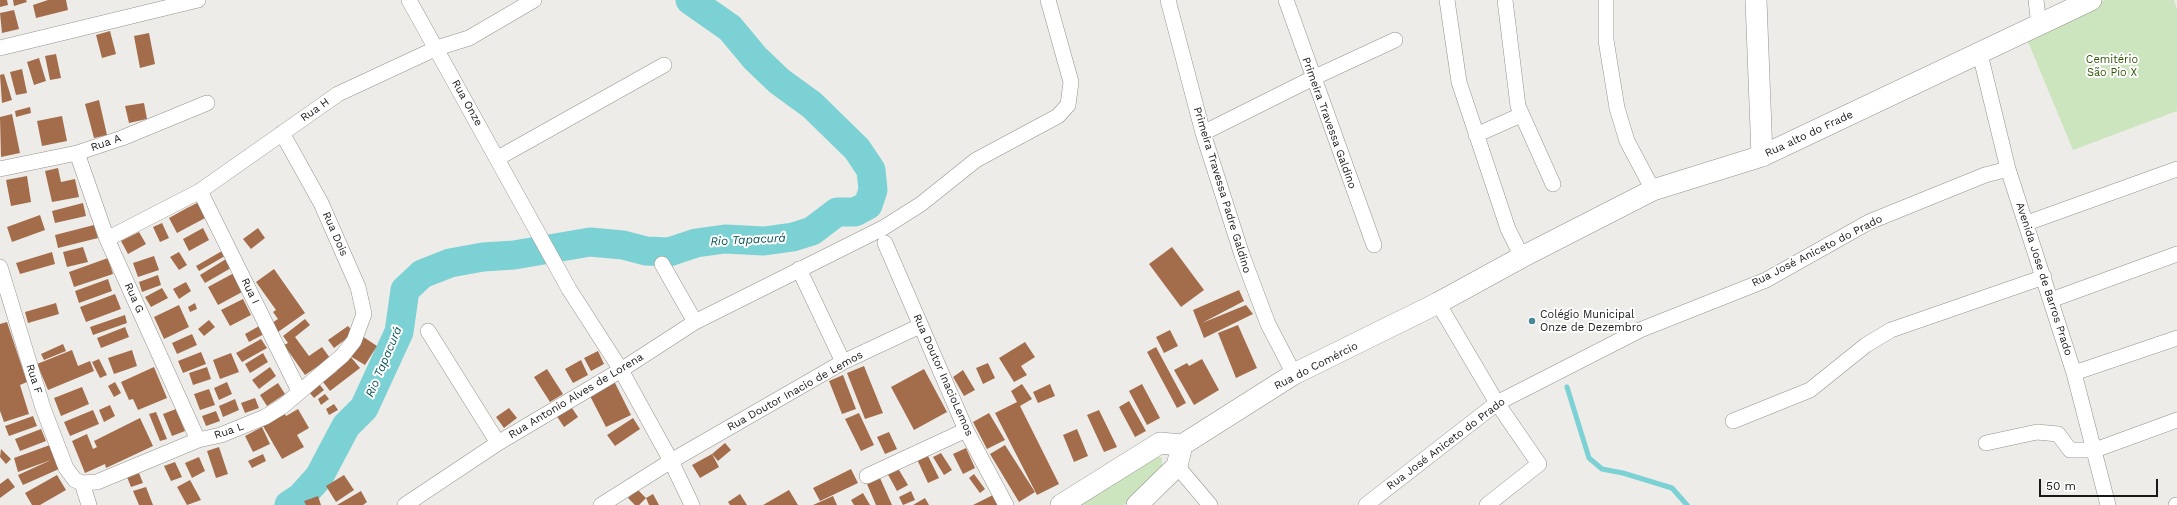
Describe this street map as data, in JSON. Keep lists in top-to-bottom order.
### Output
{
  "streets": {
    "main road": ["Rua alto do Frade", "Rua do Comércio"],
    "street": [
      "Rua Onze",
      "Rua H",
      "Primeira Travessa Galdino",
      "Rua A",
      "Primeira Travessa Padre Galdino",
      "Rua Dois",
      "Rua José Aniceto do Prado",
      "Avenida Jose de Barros Prado",
      "Rua I",
      "Rua G",
      "Rua Doutor InacioLemos",
      "Rua F",
      "Rua Doutor Inacio de Lemos",
      "Rua Antonio Alves de Lorena",
      "Rua L"
    ]
  },
  "crossings": [
    ["Rua Onze", "Rua H"],
    ["Rua Onze", "Rua Antonio Alves de Lorena"],
    ["Rua H", "Rua Dois"],
    ["Rua H", "Rua I"],
    ["Rua H", "Rua G"],
    ["Rua alto do Frade", "Avenida Jose de Barros Prado"],
    ["Rua alto do Frade", "Rua do Comércio"],
    ["Rua A", "Rua G"],
    ["Primeira Travessa Padre Galdino", "Rua do Comércio"],
    ["Rua Dois", "Rua L"],
    ["Rua José Aniceto do Prado", "Avenida Jose de Barros Prado"],
    ["Rua I", "Rua L"],
    ["Rua G", "Rua L"],
    ["Rua Doutor InacioLemos", "Rua Doutor Inacio de Lemos"],
    ["Rua F", "Rua L"]
  ],
  "water": ["Rio Tapacurá"],
  "parks": ["Cemitério São Pio X"],
  "places": ["Colégio Municipal Onze de Dezembro"],
  "scale_bar": "50 m"
}
